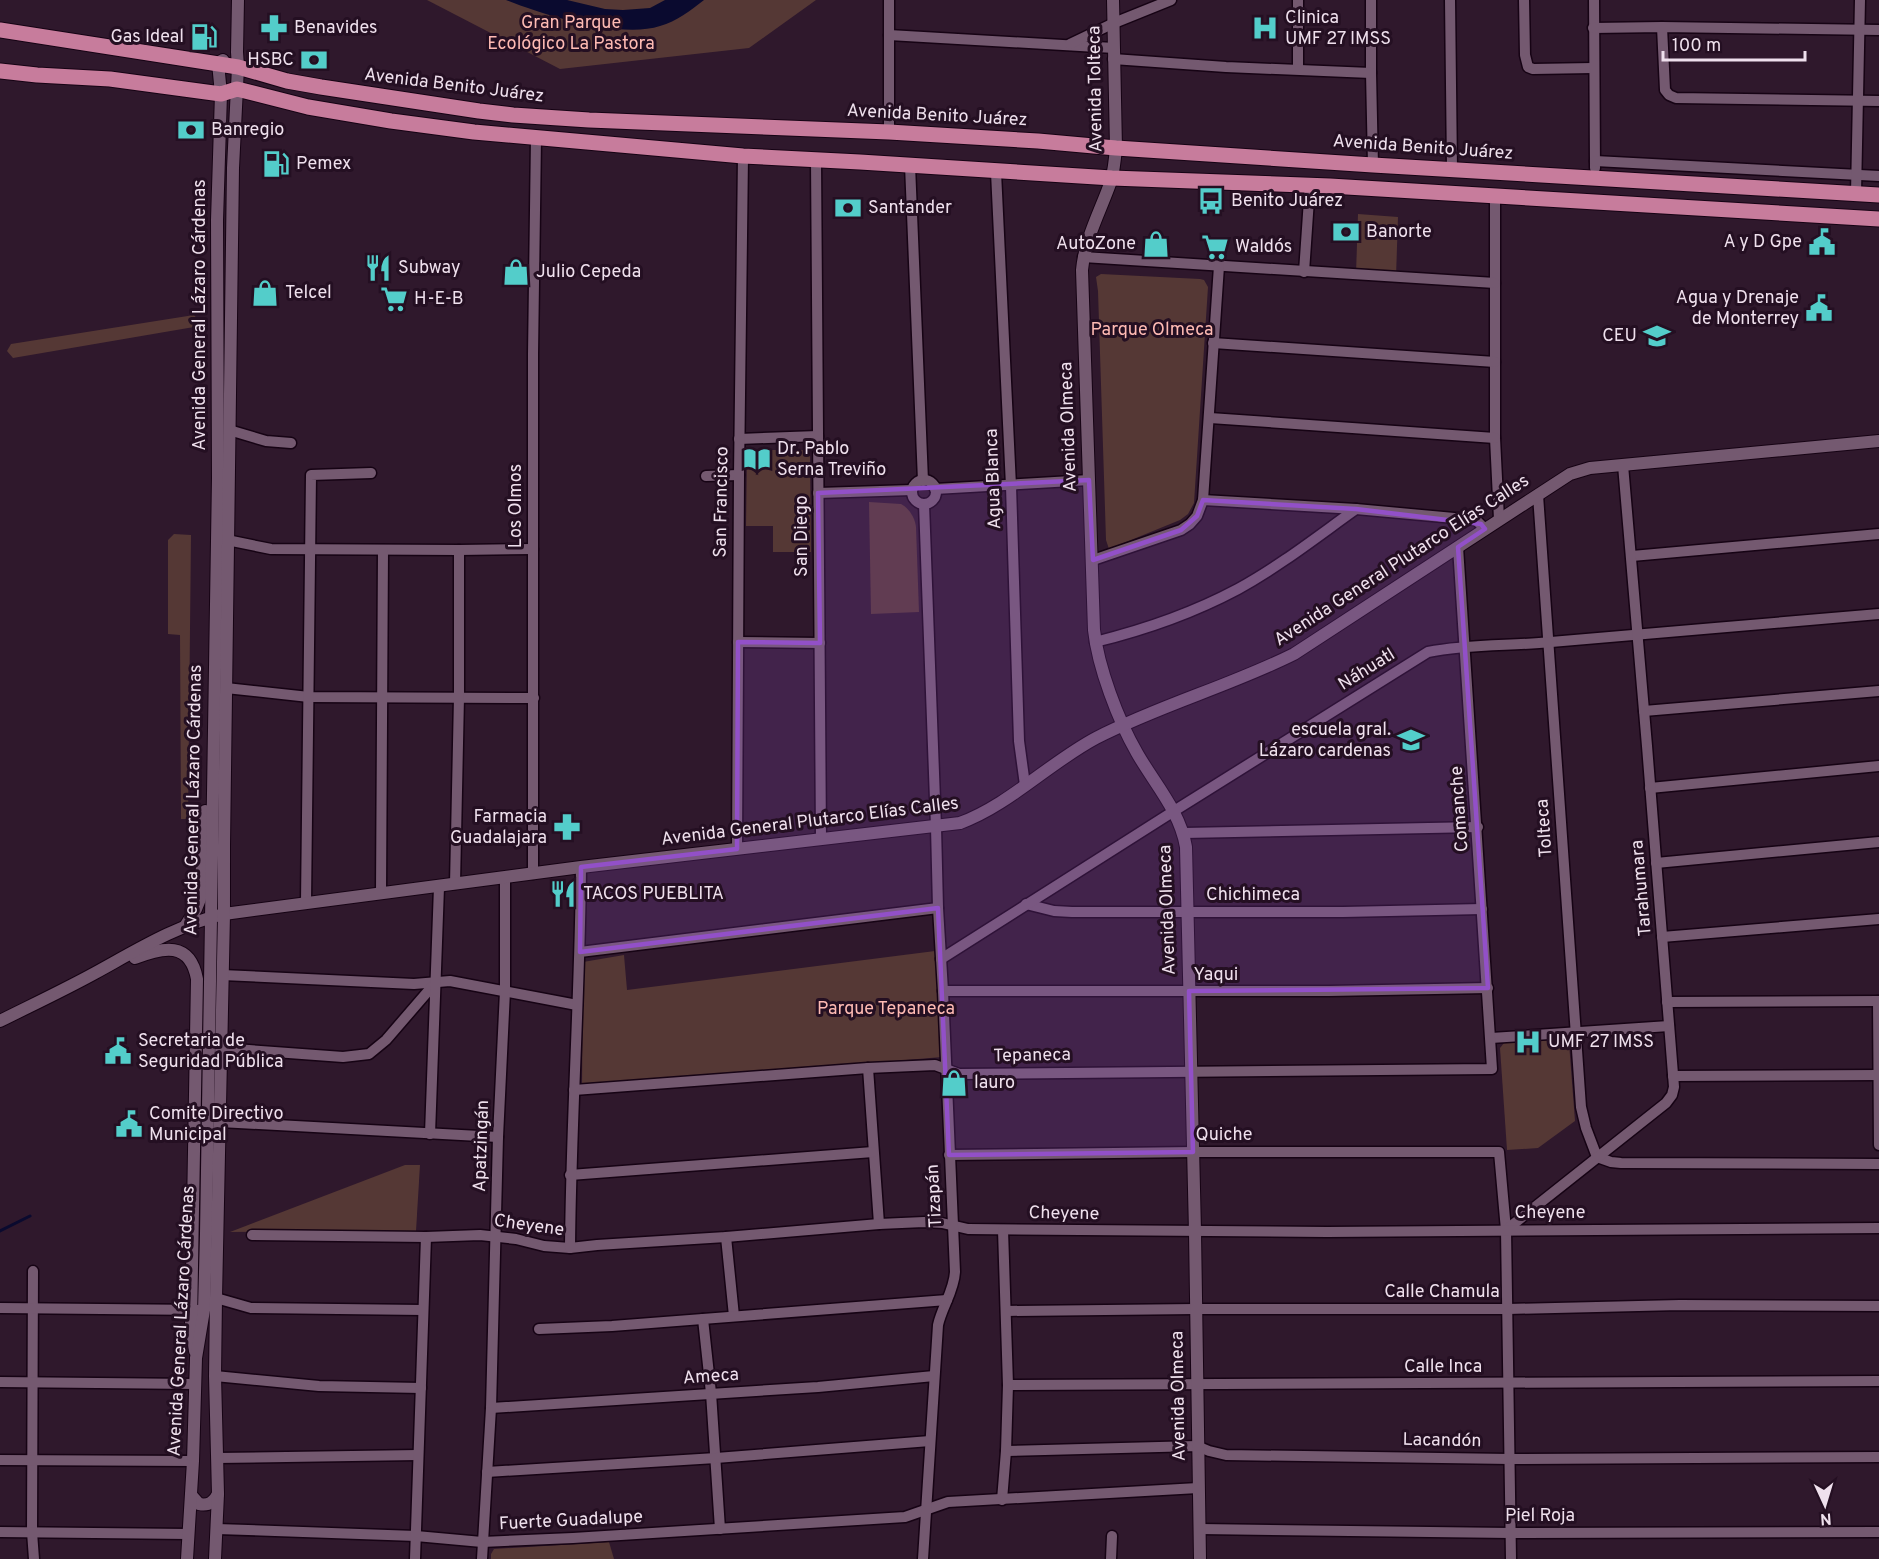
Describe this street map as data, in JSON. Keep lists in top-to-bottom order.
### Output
{
  "streets": {
    "main road": ["Avenida Benito Juárez"],
    "street": [
      "Avenida Tolteca",
      "Avenida General Lázaro Cárdenas",
      "Avenida Olmeca",
      "Agua Blanca",
      "San Francisco",
      "Los Olmos",
      "San Diego",
      "Avenida General Plutarco Elías Calles",
      "Náhuatl",
      "Comanche",
      "Tolteca",
      "Tarahumara",
      "Chichimeca",
      "Yaqui",
      "Tepaneca",
      "Quiche",
      "Apatzingán",
      "Tizapán",
      "Cheyene",
      "Calle Chamula",
      "Calle Inca",
      "Ameca",
      "Lacandón",
      "Piel Roja",
      "Fuerte Guadalupe"
    ]
  },
  "crossings": [
    ["Avenida Benito Juárez", "Avenida Tolteca"],
    ["Avenida Benito Juárez", "Avenida General Lázaro Cárdenas"],
    ["Avenida Tolteca", "Avenida Olmeca"],
    ["Avenida General Lázaro Cárdenas", "Avenida General Plutarco Elías Calles"],
    ["Avenida General Lázaro Cárdenas", "Fuerte Guadalupe"],
    ["Avenida Olmeca", "Avenida General Plutarco Elías Calles"],
    ["Avenida Olmeca", "Náhuatl"],
    ["Avenida Olmeca", "Chichimeca"],
    ["Avenida Olmeca", "Yaqui"],
    ["Avenida Olmeca", "Tepaneca"],
    ["Avenida Olmeca", "Quiche"],
    ["Avenida Olmeca", "Cheyene"],
    ["Avenida Olmeca", "Calle Chamula"],
    ["Avenida Olmeca", "Calle Inca"],
    ["Avenida Olmeca", "Lacandón"],
    ["Avenida Olmeca", "Piel Roja"],
    ["Agua Blanca", "Avenida General Plutarco Elías Calles"],
    ["San Francisco", "Avenida General Plutarco Elías Calles"],
    ["Los Olmos", "Avenida General Plutarco Elías Calles"],
    ["San Diego", "Avenida General Plutarco Elías Calles"],
    ["Avenida General Plutarco Elías Calles", "Comanche"],
    ["Avenida General Plutarco Elías Calles", "Tolteca"],
    ["Avenida General Plutarco Elías Calles", "Tarahumara"],
    ["Avenida General Plutarco Elías Calles", "Apatzingán"],
    ["Avenida General Plutarco Elías Calles", "Tizapán"],
    ["Náhuatl", "Comanche"],
    ["Náhuatl", "Tolteca"],
    ["Náhuatl", "Tarahumara"],
    ["Náhuatl", "Chichimeca"],
    ["Náhuatl", "Tizapán"],
    ["Comanche", "Chichimeca"],
    ["Comanche", "Yaqui"],
    ["Comanche", "Tepaneca"],
    ["Tolteca", "Tarahumara"],
    ["Tarahumara", "Quiche"],
    ["Tarahumara", "Cheyene"],
    ["Yaqui", "Tizapán"],
    ["Tepaneca", "Tizapán"],
    ["Quiche", "Tizapán"],
    ["Quiche", "Cheyene"],
    ["Apatzingán", "Cheyene"],
    ["Apatzingán", "Ameca"],
    ["Apatzingán", "Fuerte Guadalupe"],
    ["Tizapán", "Cheyene"],
    ["Tizapán", "Ameca"],
    ["Tizapán", "Fuerte Guadalupe"]
  ],
  "parks": ["Gran Parque Ecológico La Pastora", "Parque Olmeca", "Parque Tepaneca"],
  "places": {
    "pharmacy": ["Benavides", "Farmacia Guadalajara"],
    "hospital": ["Clinica UMF 27 IMSS", "UMF 27 IMSS"],
    "fuel station": ["Gas Ideal", "Pemex"],
    "bank": [
      "HSBC",
      "Banregio",
      "Santander",
      "Banorte"
    ],
    "bus stop": ["Benito Juárez"],
    "public building": [
      "A y D Gpe",
      "Agua y Drenaje de Monterrey",
      "Secretaria de Seguridad Pública",
      "Comite Directivo Municipal"
    ],
    "shop": [
      "AutoZone",
      "Julio Cepeda",
      "Telcel",
      "lauro"
    ],
    "supermarket": ["Waldo´s", "H-E-B"],
    "restaurant": ["Subway", "TACOS PUEBLITA"],
    "school or university": ["CEU", "escuela gral. Lázaro cardenas"],
    "library": ["Dr. Pablo Serna Treviño"]
  },
  "scale_bar": "100 m",
  "north": "bottom"
}
